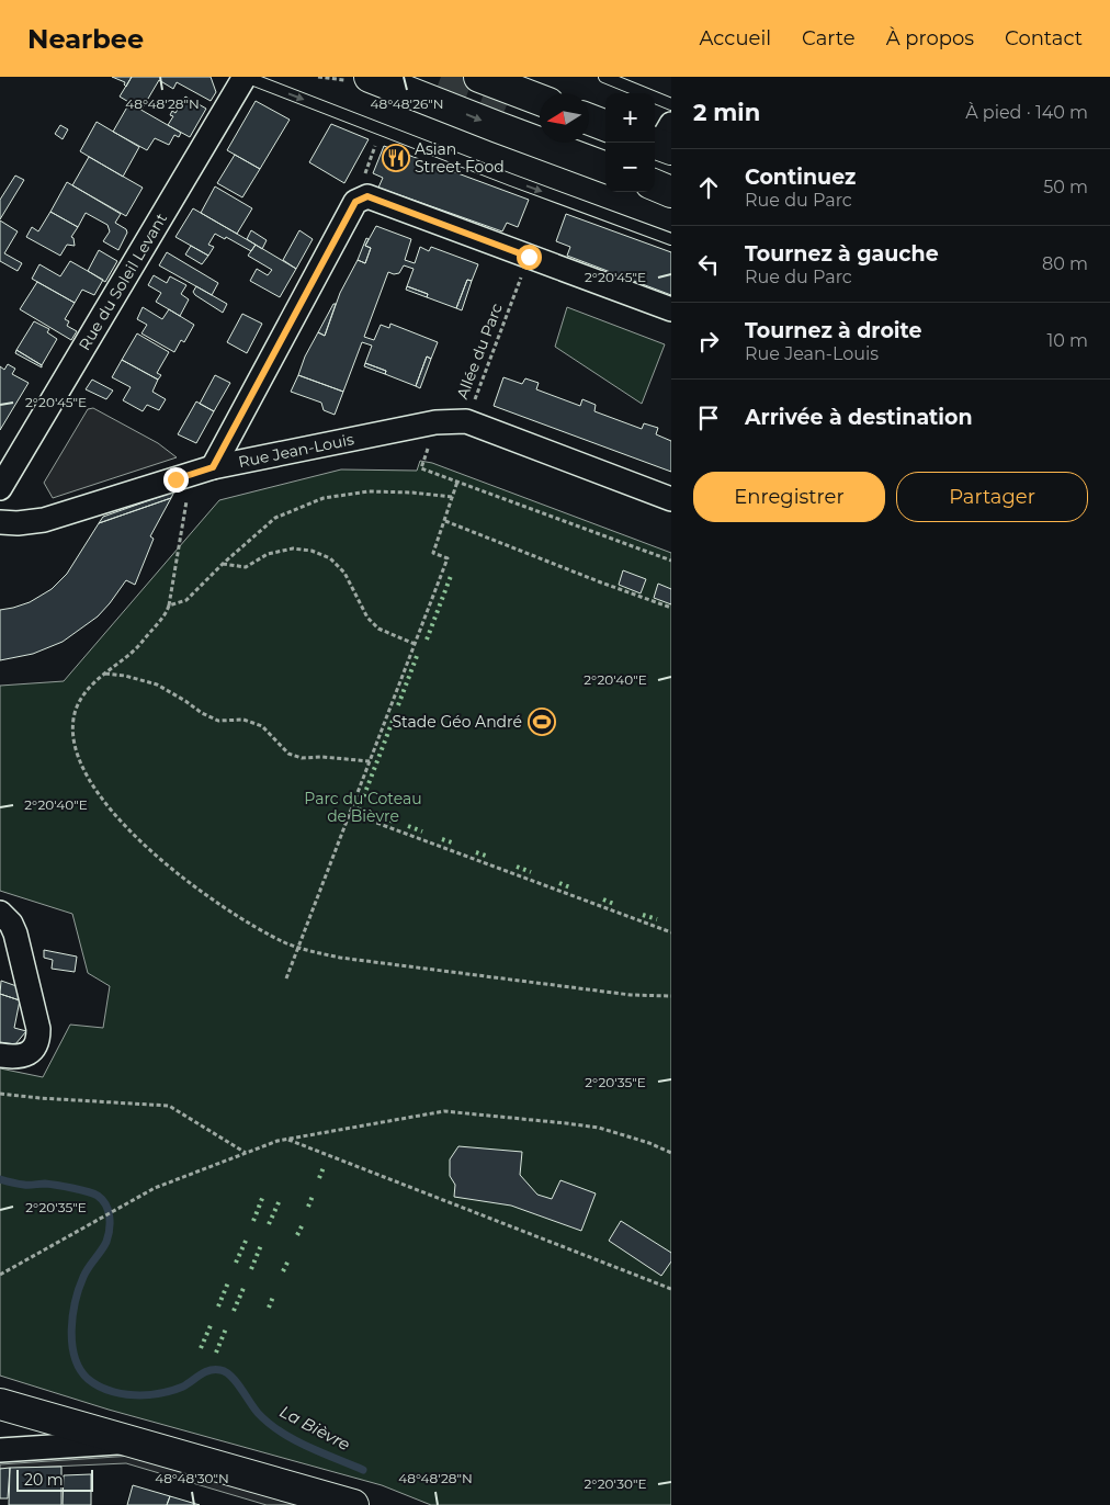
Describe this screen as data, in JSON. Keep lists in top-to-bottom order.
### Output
{
  "streets": {
    "street": ["Rue du Soleil Levant", "Rue Jean-Louis"],
    "path": ["Allée du Parc"]
  },
  "crossings": [
    ["Allée du Parc", "Rue Jean-Louis"]
  ],
  "water": ["La Bièvre"],
  "parks": ["Parc du Coteau de Bièvre"],
  "places": {
    "restaurant": ["Asian Street Food"],
    "sports": ["Stade Géo André"]
  },
  "scale_bar": "20 m",
  "north": "left",
  "page": {
    "header": "Nearbee",
    "nav": [
      "Accueil",
      "Carte",
      "À propos",
      "Contact"
    ],
    "heading": ["2 min", "À pied · 140 m"],
    "map_buttons": ["+", "−"],
    "list": [
      ["Continuez", "Rue du Parc", "50 m"],
      ["Tournez à gauche", "Rue du Parc", "80 m"],
      ["Tournez à droite", "Rue Jean-Louis", "10 m"],
      "Arrivée à destination"
    ],
    "buttons": ["Enregistrer", "Partager"],
    "scale": "20 m"
  },
  "coordinates": [
    "48°48'28\"N",
    "48°48'26\"N",
    "2°20'45\"E",
    "2°20'40\"E",
    "2°20'35\"E",
    "48°48'30\"N",
    "2°20'30\"E"
  ]
}
